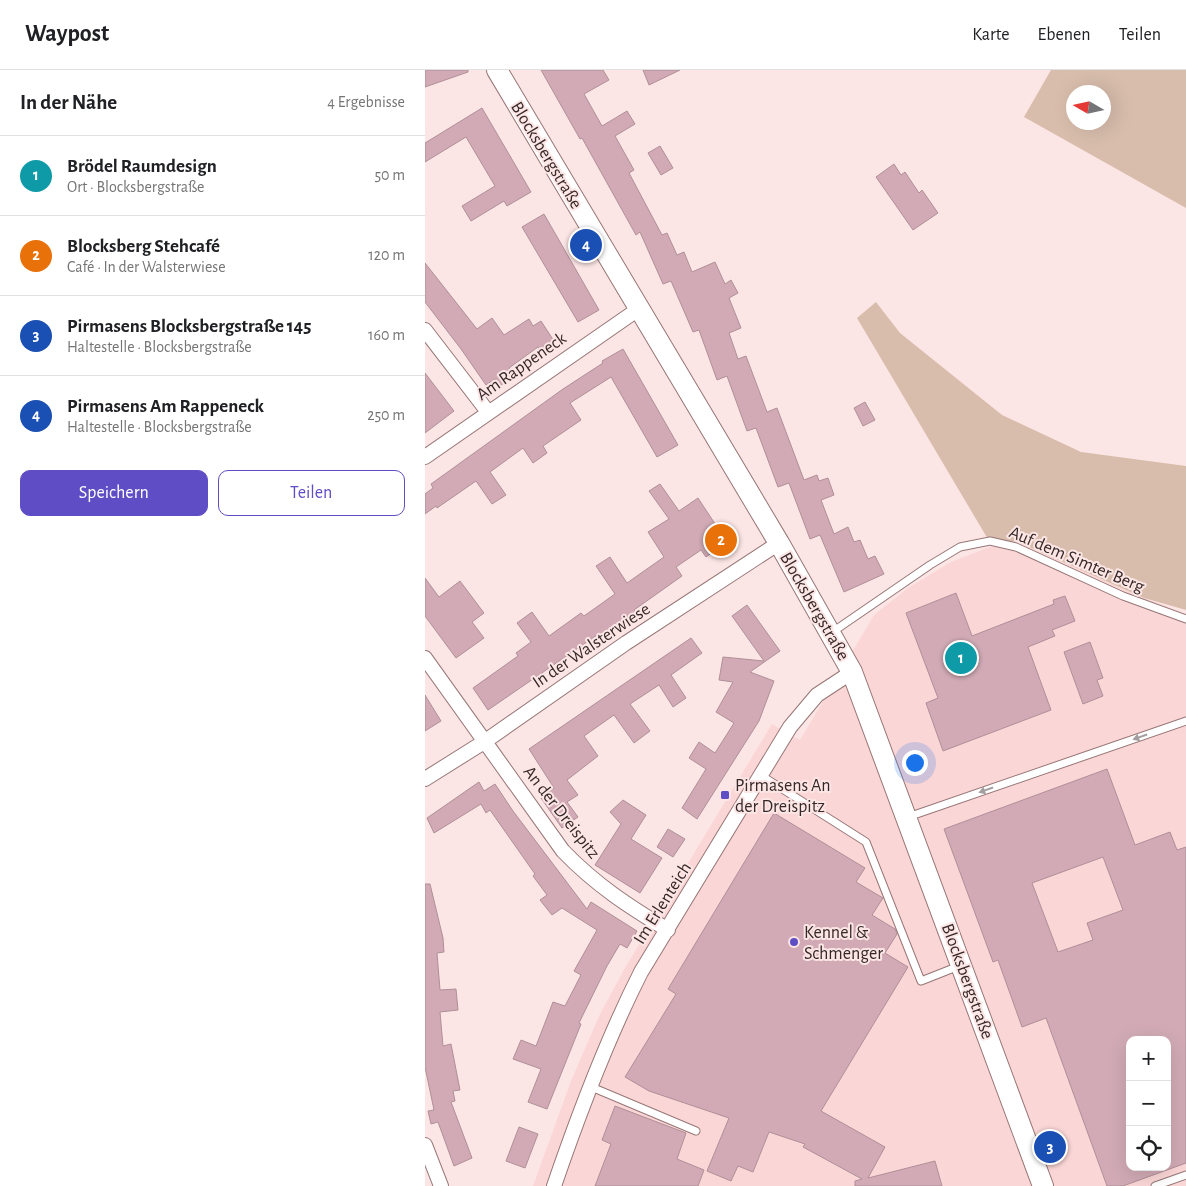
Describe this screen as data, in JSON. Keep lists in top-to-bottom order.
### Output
{
  "streets": {
    "main road": ["Blocksbergstraße"],
    "street": [
      "Am Rappeneck",
      "In der Walsterwiese",
      "An der Dreispitz",
      "Im Erlenteich"
    ],
    "lane": ["Auf dem Simter Berg"]
  },
  "crossings": [
    ["Blocksbergstraße", "Am Rappeneck"],
    ["Blocksbergstraße", "Auf dem Simter Berg"],
    ["Blocksbergstraße", "In der Walsterwiese"],
    ["Blocksbergstraße", "Im Erlenteich"],
    ["In der Walsterwiese", "An der Dreispitz"],
    ["An der Dreispitz", "Im Erlenteich"]
  ],
  "places": {
    "transit": ["Pirmasens An der Dreispitz"],
    "other": ["Kennel & Schmenger"]
  },
  "north": "left",
  "page": {
    "header": "Waypost",
    "nav": ["Karte", "Ebenen", "Teilen"],
    "heading": ["In der Nähe", "4 Ergebnisse"],
    "list": [
      {
        "mark": "1",
        "name": "Brödel Raumdesign",
        "note": "Ort · Blocksbergstraße",
        "value": "50 m"
      },
      {
        "mark": "2",
        "name": "Blocksberg Stehcafé",
        "note": "Café · In der Walsterwiese",
        "value": "120 m"
      },
      {
        "mark": "3",
        "name": "Pirmasens Blocksbergstraße 145",
        "note": "Haltestelle · Blocksbergstraße",
        "value": "160 m"
      },
      {
        "mark": "4",
        "name": "Pirmasens Am Rappeneck",
        "note": "Haltestelle · Blocksbergstraße",
        "value": "250 m"
      }
    ],
    "pins": [
      "4",
      "2",
      "1",
      "3"
    ],
    "buttons": ["Speichern", "Teilen"],
    "map_buttons": ["+", "−"]
  }
}
